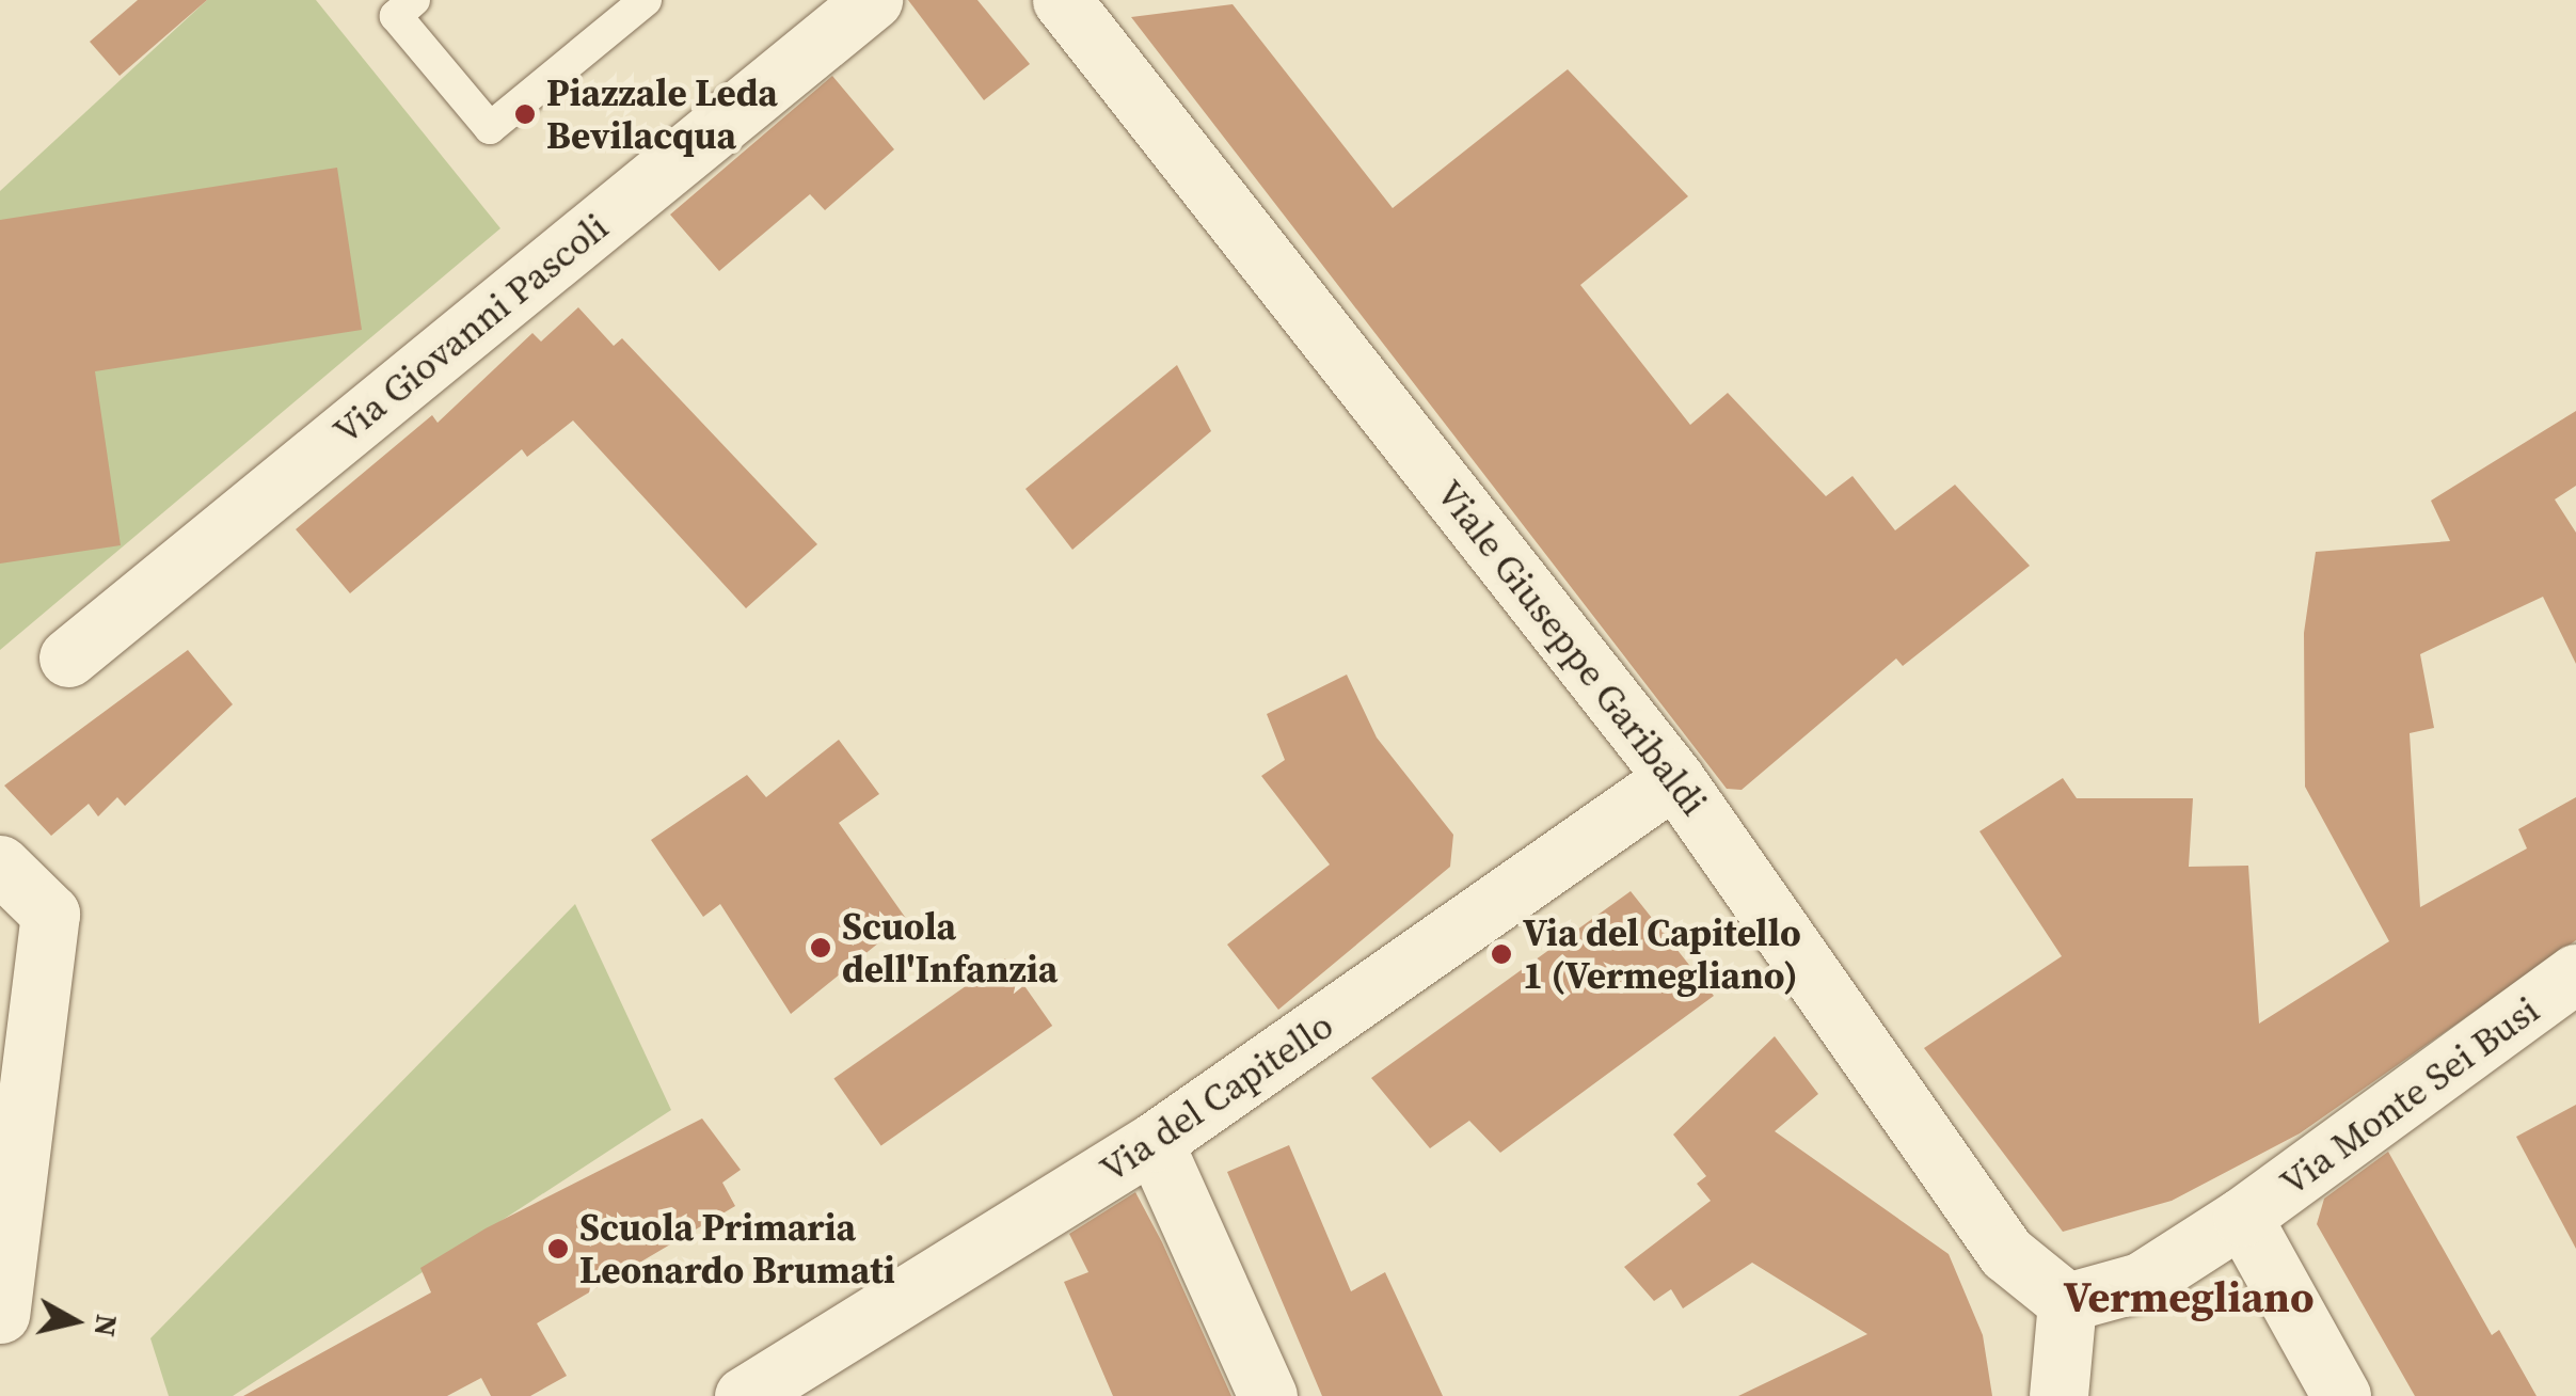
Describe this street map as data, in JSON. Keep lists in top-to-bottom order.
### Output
{
  "streets": {
    "street": [
      "Via Giovanni Pascoli",
      "Viale Giuseppe Garibaldi",
      "Via Monte Sei Busi",
      "Via del Capitello"
    ]
  },
  "crossings": [
    ["Viale Giuseppe Garibaldi", "Via Monte Sei Busi"],
    ["Viale Giuseppe Garibaldi", "Via del Capitello"]
  ],
  "districts": ["Vermegliano"],
  "places": [
    "Piazzale Leda Bevilacqua",
    "Scuola dell'Infanzia",
    "Via del Capitello 1 (Vermegliano)",
    "Scuola Primaria Leonardo Brumati"
  ],
  "north": "right"
}
